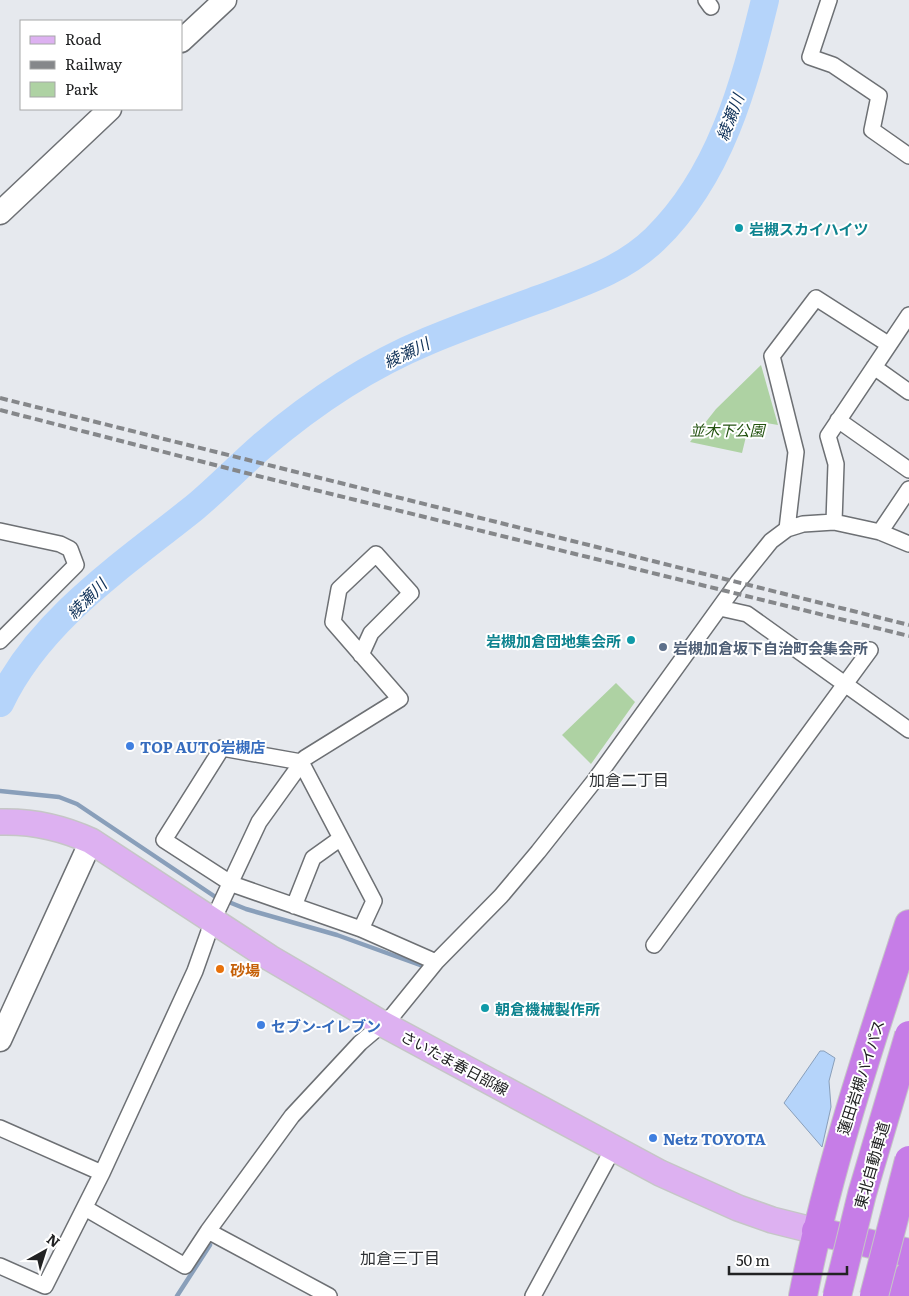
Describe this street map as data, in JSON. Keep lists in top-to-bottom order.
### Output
{
  "streets": {
    "highway": ["蓮田岩槻バイパス", "東北自動車道"],
    "main road": ["さいたま春日部線"]
  },
  "crossings": [
    ["さいたま春日部線", "蓮田岩槻バイパス"]
  ],
  "districts": ["加倉二丁目", "加倉三丁目"],
  "water": ["綾瀬川"],
  "parks": ["並木下公園"],
  "places": [
    "岩槻スカイハイツ",
    "岩槻加倉団地集会所",
    "岩槻加倉坂下自治町会集会所",
    "TOP AUTO岩槻店",
    "砂場",
    "朝倉機械製作所",
    "セブン-イレブン",
    "Netz TOYOTA"
  ],
  "legend": ["Road", "Railway", "Park"],
  "scale_bar": "50 m",
  "north": "top right"
}
